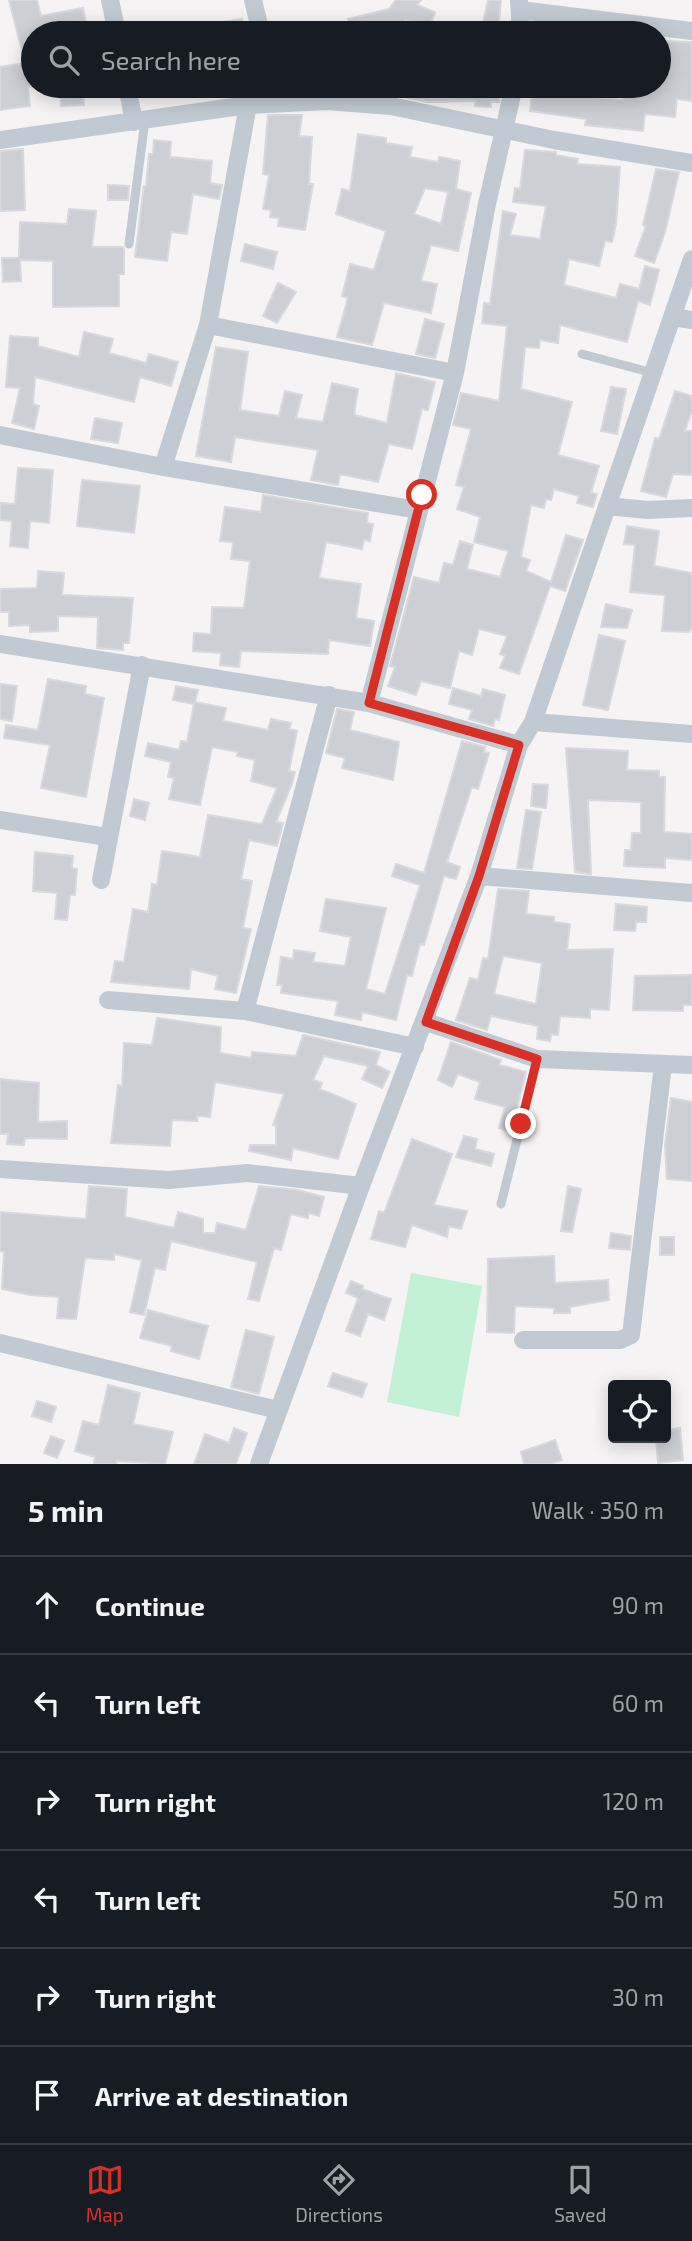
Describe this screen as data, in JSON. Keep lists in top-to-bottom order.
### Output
{
  "page": {
    "search": "Search here",
    "heading": ["5 min", "Walk · 350 m"],
    "list": [
      ["Continue", "90 m"],
      ["Turn left", "60 m"],
      ["Turn right", "120 m"],
      ["Turn left", "50 m"],
      ["Turn right", "30 m"],
      "Arrive at destination"
    ],
    "nav": ["Map", "Directions", "Saved"]
  }
}
